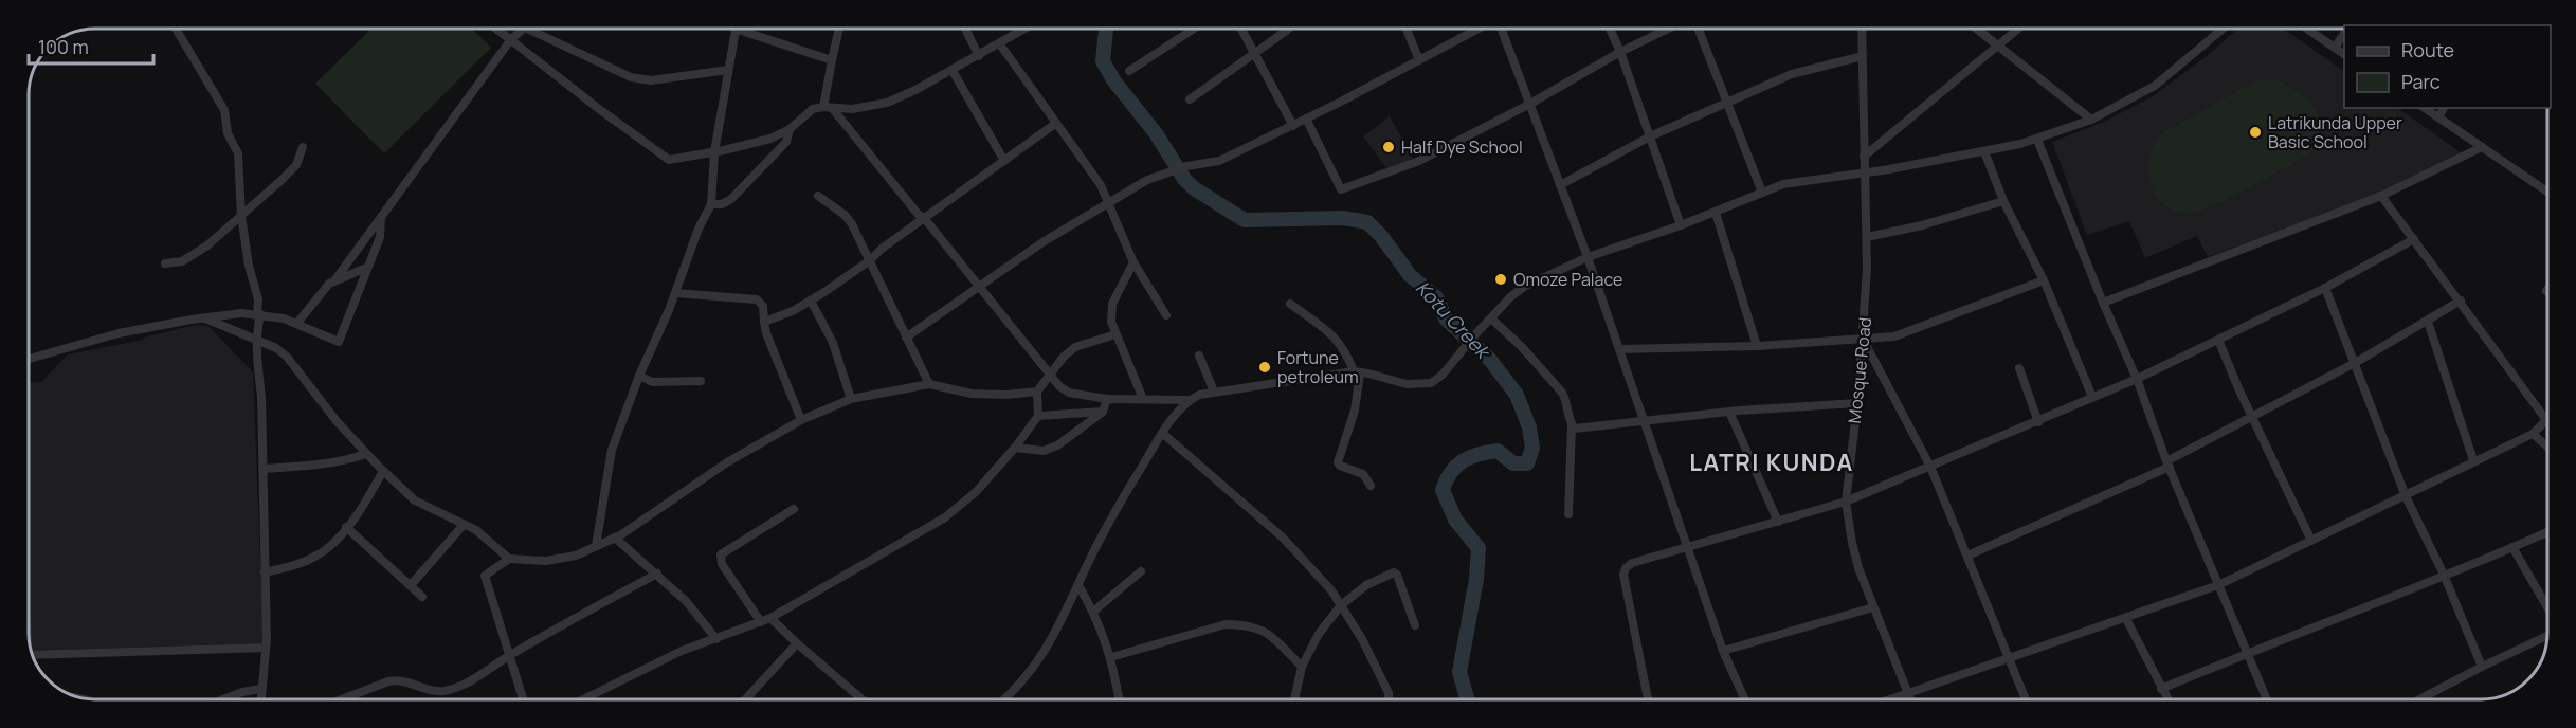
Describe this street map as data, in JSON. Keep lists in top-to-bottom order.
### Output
{
  "streets": {
    "street": ["Mosque Road"]
  },
  "districts": ["LATRI KUNDA"],
  "water": ["Kotu Creek"],
  "places": [
    "Latrikunda Upper Basic School",
    "Half Dye School",
    "Omoze Palace",
    "Fortune petroleum"
  ],
  "legend": ["Route", "Parc"],
  "scale_bar": "100 m"
}
